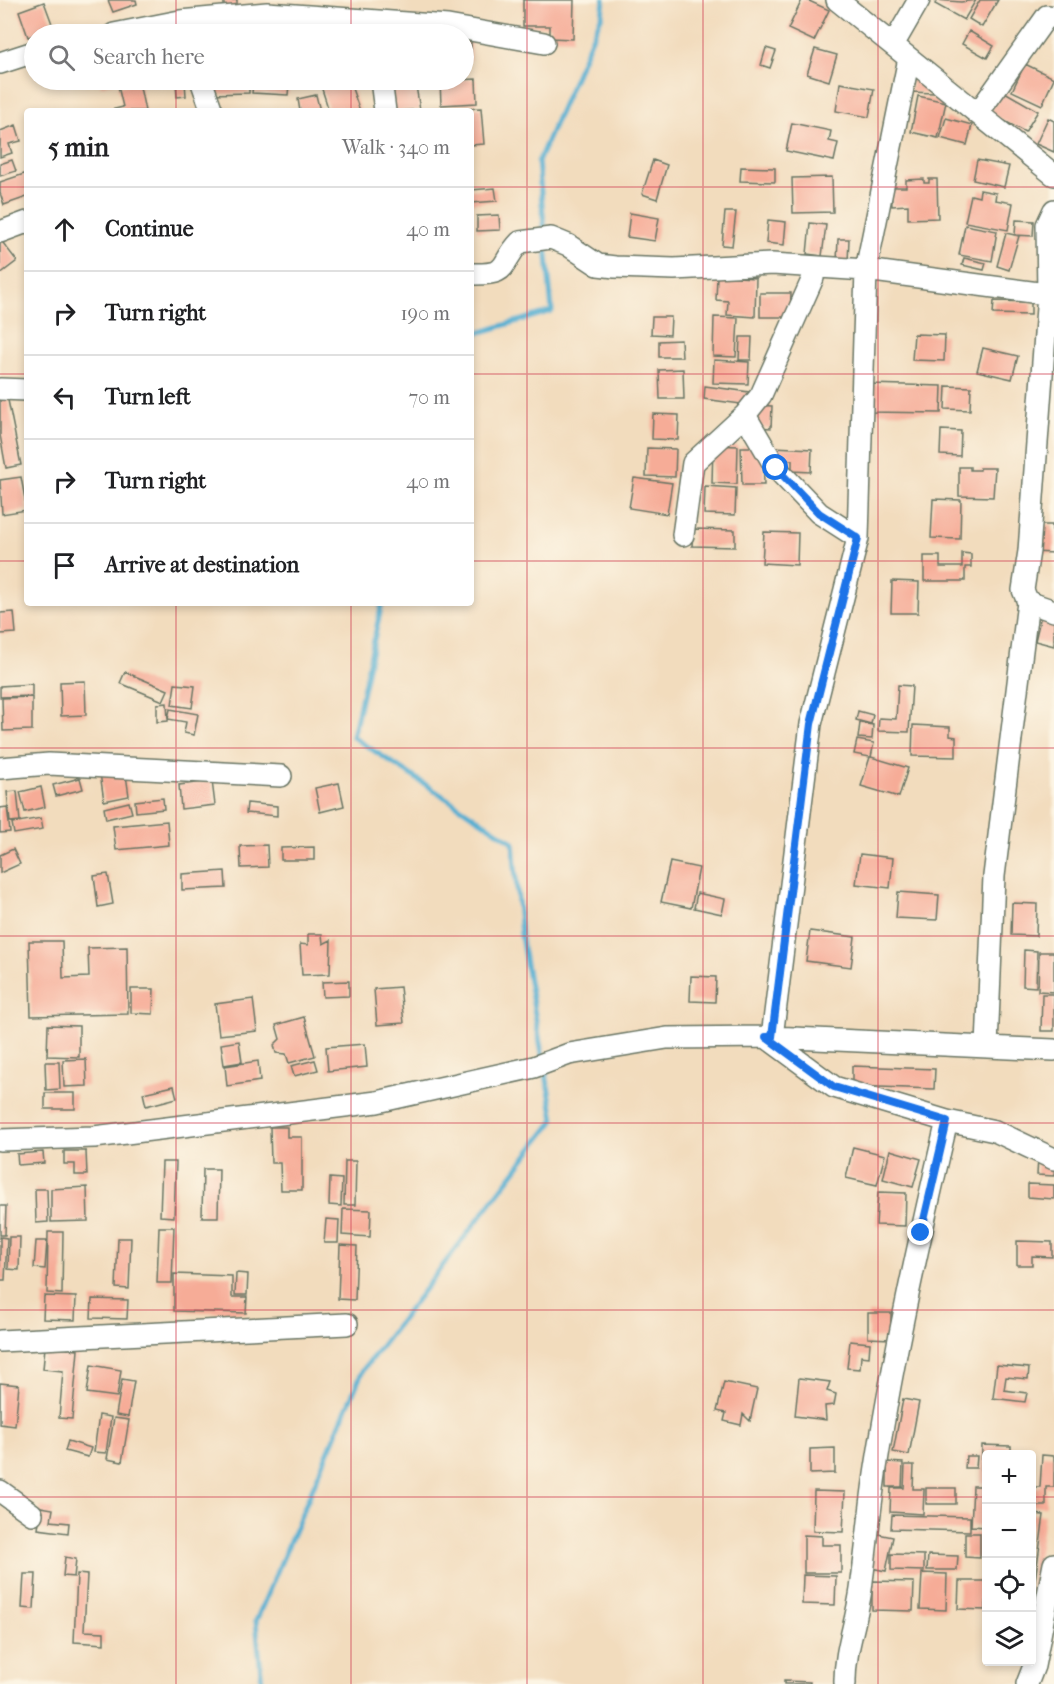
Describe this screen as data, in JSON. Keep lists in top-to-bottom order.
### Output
{
  "page": {
    "search": "Search here",
    "heading": ["5 min", "Walk · 340 m"],
    "list": [
      ["Continue", "40 m"],
      ["Turn right", "190 m"],
      ["Turn left", "70 m"],
      ["Turn right", "40 m"],
      "Arrive at destination"
    ],
    "map_buttons": ["+", "−"]
  }
}
